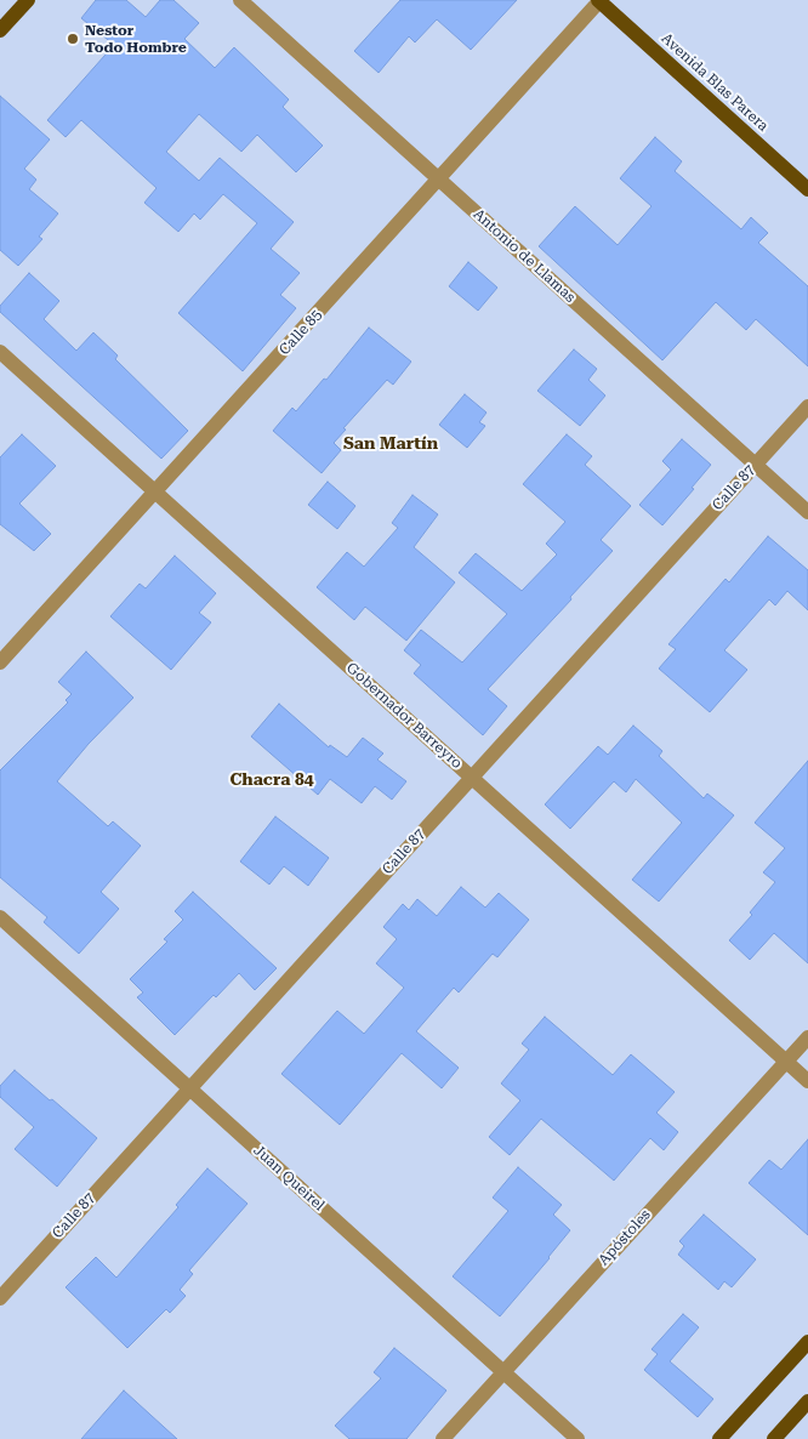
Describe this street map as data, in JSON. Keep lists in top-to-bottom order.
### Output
{
  "streets": {
    "main road": ["Avenida Blas Parera"],
    "street": [
      "Antonio de Llamas",
      "Calle 85",
      "Calle 87",
      "Gobernador Barreyro",
      "Juan Queirel",
      "Apóstoles"
    ]
  },
  "crossings": [
    ["Avenida Blas Parera", "Calle 85"],
    ["Antonio de Llamas", "Calle 85"],
    ["Antonio de Llamas", "Calle 87"],
    ["Calle 85", "Gobernador Barreyro"],
    ["Calle 87", "Gobernador Barreyro"],
    ["Calle 87", "Juan Queirel"],
    ["Gobernador Barreyro", "Apóstoles"],
    ["Juan Queirel", "Apóstoles"]
  ],
  "districts": ["San Martín", "Chacra 84"],
  "places": ["Nestor Todo Hombre"]
}
